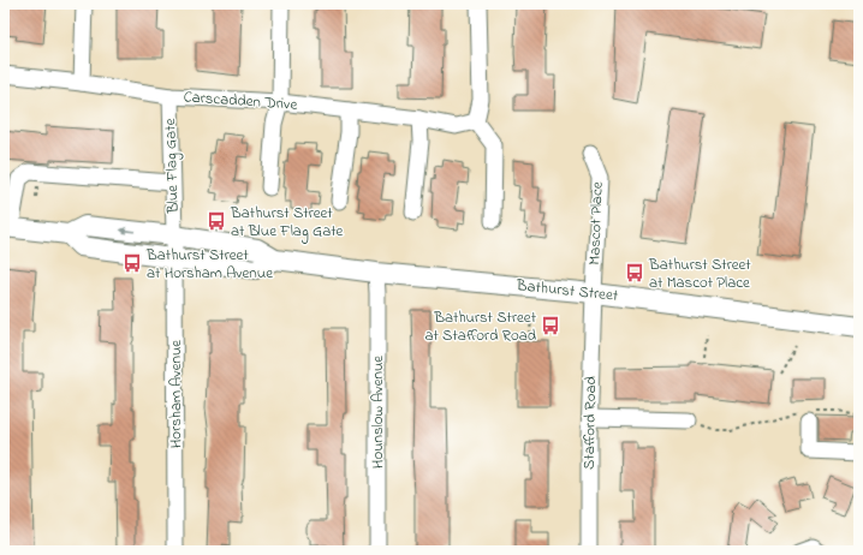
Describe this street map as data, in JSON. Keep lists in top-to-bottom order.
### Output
{
  "streets": {
    "main road": ["Bathurst Street"],
    "street": [
      "Carscadden Drive",
      "Blue Flag Gate",
      "Mascot Place",
      "Horsham Avenue",
      "Hounslow Avenue",
      "Stafford Road"
    ]
  },
  "crossings": [
    ["Carscadden Drive", "Blue Flag Gate"],
    ["Blue Flag Gate", "Bathurst Street"],
    ["Blue Flag Gate", "Horsham Avenue"],
    ["Mascot Place", "Bathurst Street"],
    ["Mascot Place", "Stafford Road"],
    ["Bathurst Street", "Horsham Avenue"],
    ["Bathurst Street", "Hounslow Avenue"],
    ["Bathurst Street", "Stafford Road"]
  ],
  "places": {
    "bus stop": [
      "Bathurst Street at Blue Flag Gate",
      "Bathurst Street at Horsham Avenue",
      "Bathurst Street at Mascot Place",
      "Bathurst Street at Stafford Road"
    ]
  }
}
